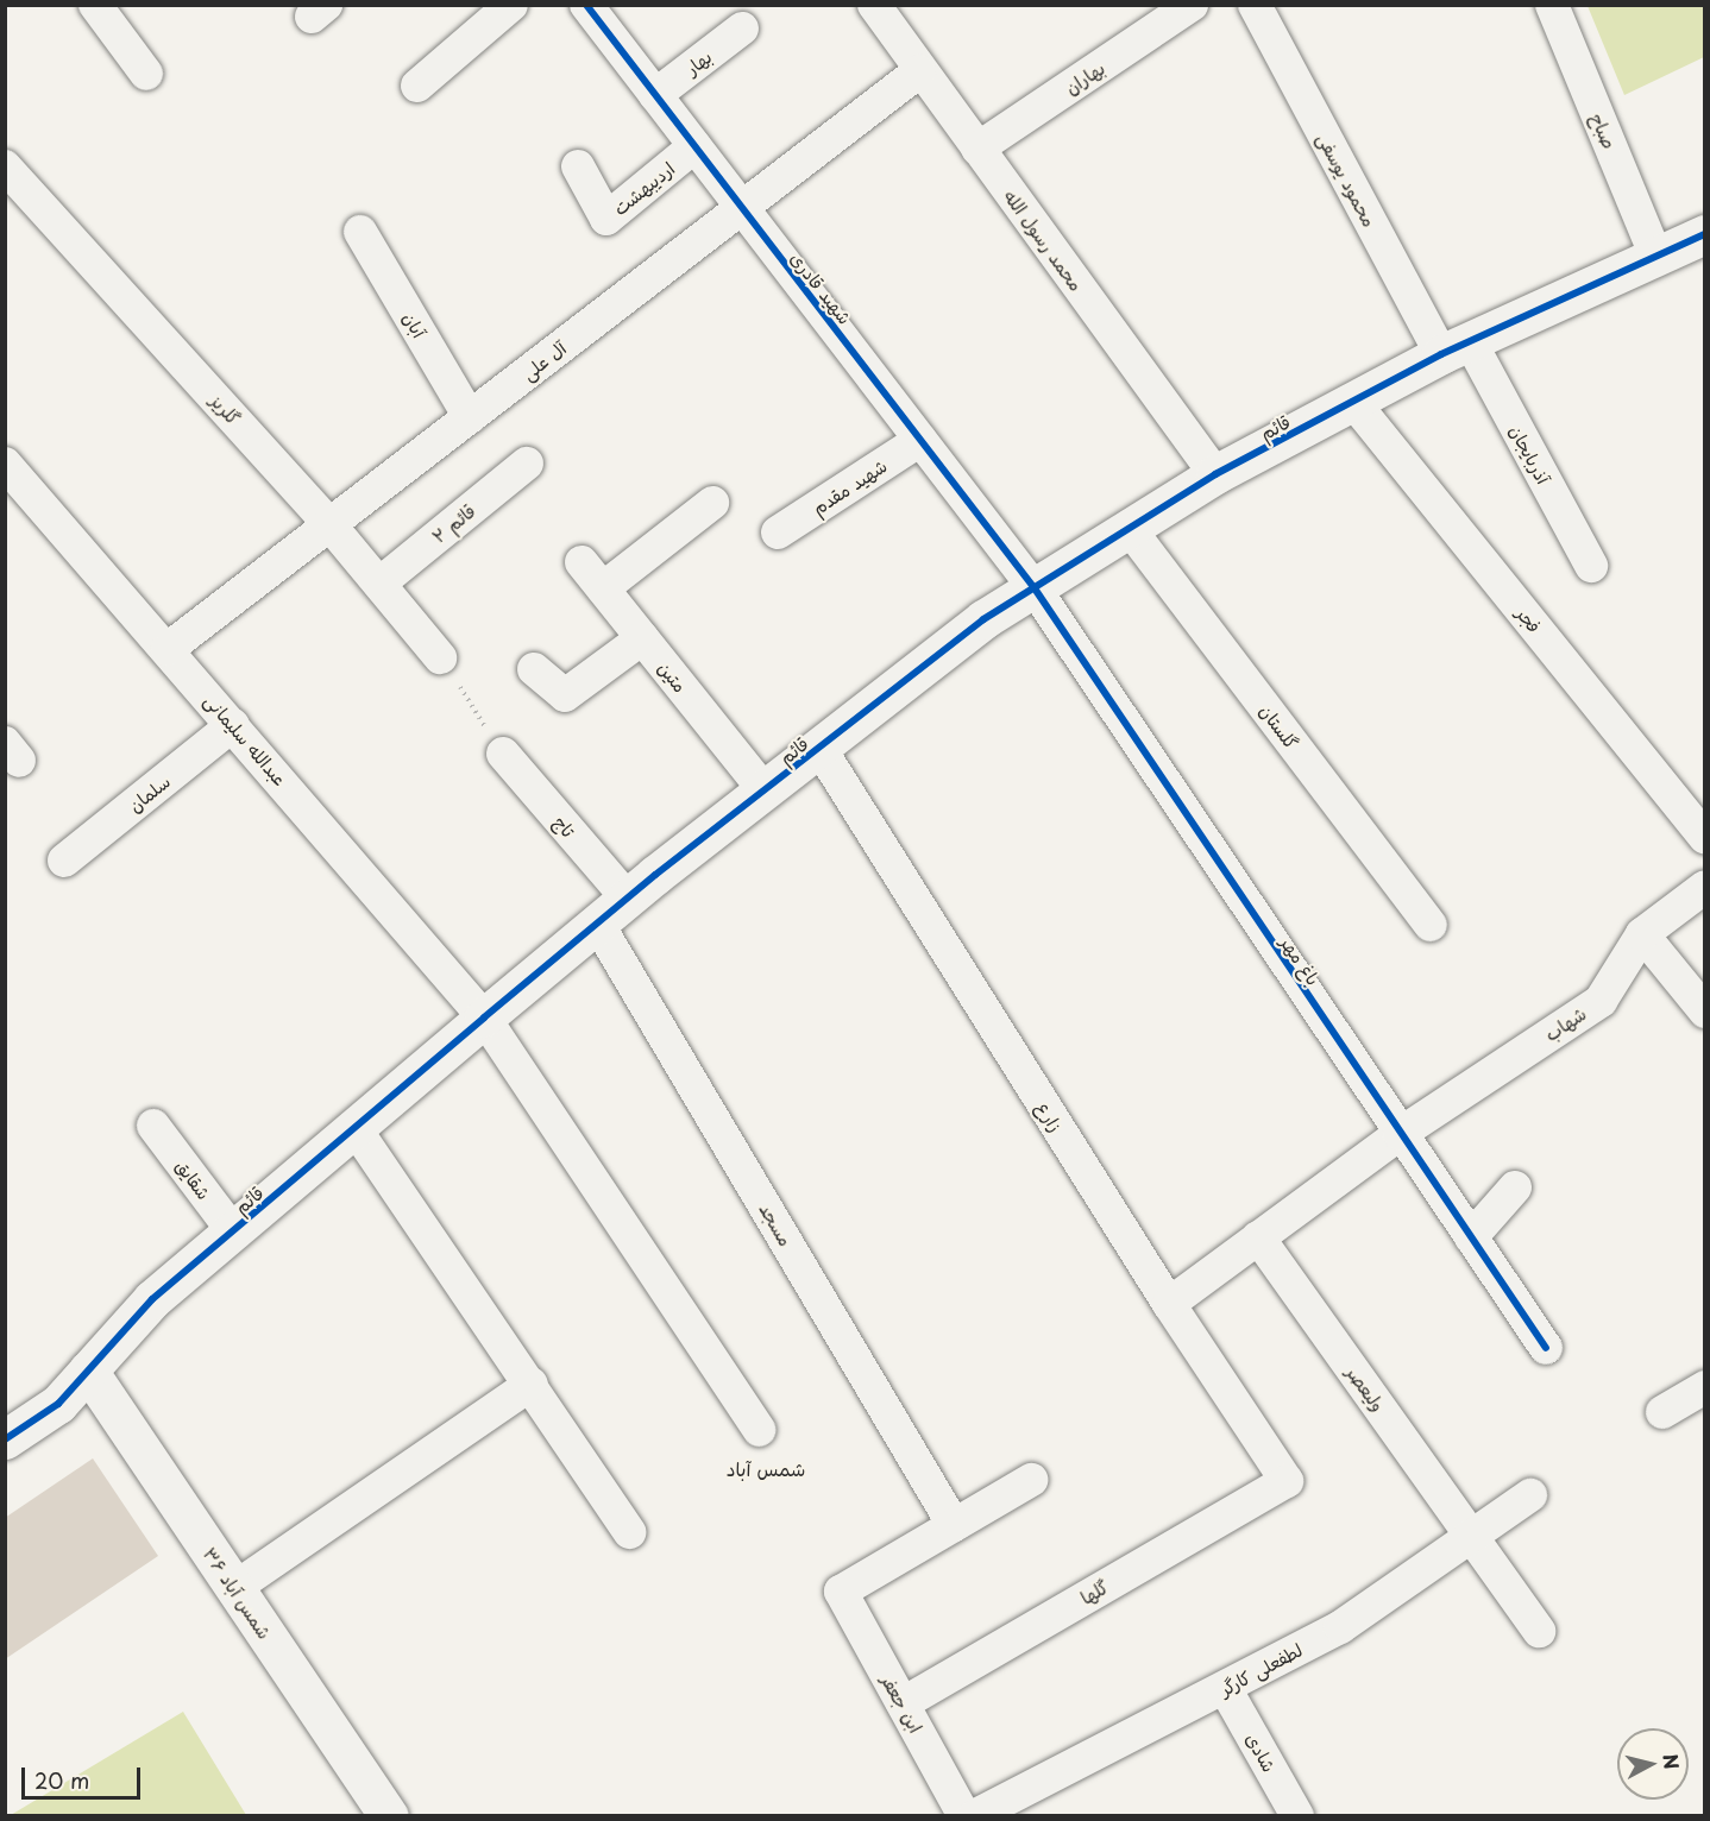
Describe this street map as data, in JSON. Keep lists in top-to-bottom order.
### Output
{
  "streets": {
    "street": [
      "بهار",
      "بهاران",
      "صباح",
      "محمود یوسفی",
      "اردیبهشت",
      "محمد رسول الله",
      "شهید قادری",
      "آبان",
      "آل علی",
      "گلریز",
      "قائم",
      "آذربایجان",
      "شهید مقدم",
      "قائم ۲",
      "فجر",
      "متین",
      "گلستان",
      "عبدالله سلیمانی",
      "سلمان",
      "تاج",
      "باغ مهر",
      "شهاب",
      "زارع",
      "شقایق",
      "مسجد",
      "ولیعصر",
      "گلها",
      "شمس آباد ۳۶",
      "لطفعلی کارگر",
      "ابن جعفر",
      "شادی"
    ]
  },
  "crossings": [
    ["بهار", "شهید قادری"],
    ["بهاران", "محمد رسول الله"],
    ["صباح", "قائم"],
    ["محمود یوسفی", "قائم"],
    ["محمود یوسفی", "آذربایجان"],
    ["اردیبهشت", "شهید قادری"],
    ["محمد رسول الله", "آل علی"],
    ["محمد رسول الله", "قائم"],
    ["شهید قادری", "آل علی"],
    ["شهید قادری", "قائم"],
    ["شهید قادری", "شهید مقدم"],
    ["شهید قادری", "باغ مهر"],
    ["آبان", "آل علی"],
    ["آل علی", "گلریز"],
    ["آل علی", "عبدالله سلیمانی"],
    ["گلریز", "قائم ۲"],
    ["قائم", "آذربایجان"],
    ["قائم", "فجر"],
    ["قائم", "متین"],
    ["قائم", "گلستان"],
    ["قائم", "عبدالله سلیمانی"],
    ["قائم", "تاج"],
    ["قائم", "باغ مهر"],
    ["قائم", "زارع"],
    ["قائم", "شقایق"],
    ["قائم", "مسجد"],
    ["قائم", "شمس آباد ۳۶"],
    ["عبدالله سلیمانی", "سلمان"],
    ["باغ مهر", "شهاب"],
    ["شهاب", "ولیعصر"],
    ["زارع", "گلها"],
    ["مسجد", "ابن جعفر"],
    ["ولیعصر", "لطفعلی کارگر"],
    ["گلها", "ابن جعفر"],
    ["لطفعلی کارگر", "شادی"]
  ],
  "districts": ["شمس آباد"],
  "scale_bar": "20 m",
  "north": "right"
}
